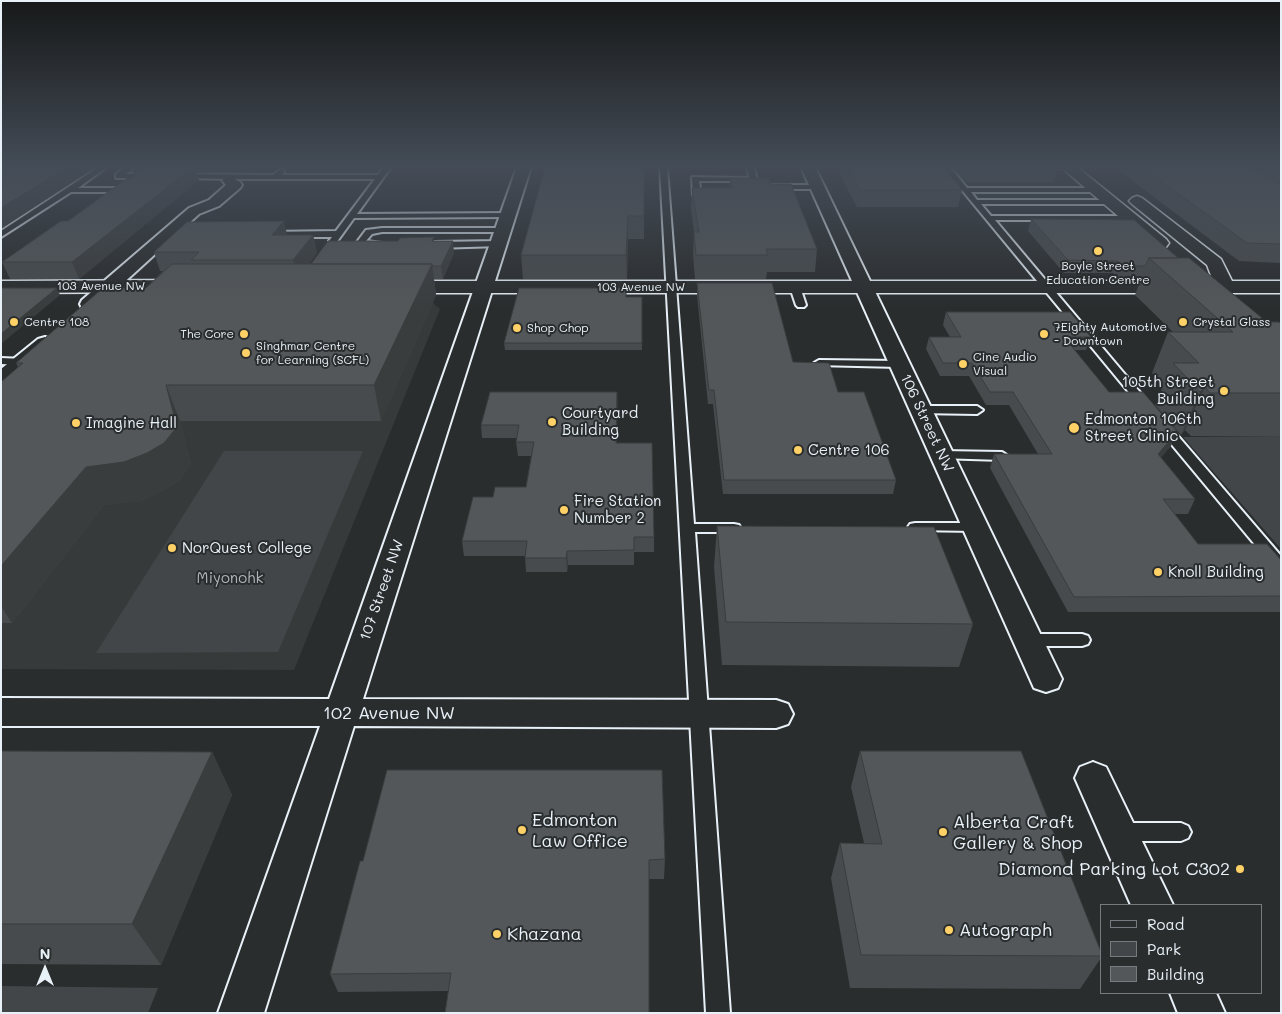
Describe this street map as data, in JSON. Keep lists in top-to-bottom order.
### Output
{
  "streets": {
    "street": [
      "103 Avenue NW",
      "106 Street NW",
      "107 Street NW",
      "102 Avenue NW"
    ]
  },
  "crossings": [
    ["103 Avenue NW", "106 Street NW"],
    ["103 Avenue NW", "107 Street NW"],
    ["107 Street NW", "102 Avenue NW"]
  ],
  "parks": ["Miyonohk"],
  "places": [
    "Boyle Street Education Centre",
    "Centre 108",
    "Crystal Glass",
    "Shop Chop",
    "The Core",
    "7Eighty Automotive - Downtown",
    "Singhmar Centre for Learning (SCFL)",
    "Cine Audio Visual",
    "105th Street Building",
    "Courtyard Building",
    "Imagine Hall",
    "Edmonton 106th Street Clinic",
    "Centre 106",
    "Fire Station Number 2",
    "NorQuest College",
    "Knoll Building",
    "Edmonton Law Office",
    "Alberta Craft Gallery & Shop",
    "Diamond Parking Lot C302",
    "Autograph",
    "Khazana"
  ],
  "legend": ["Road", "Park", "Building"],
  "north": "top"
}
